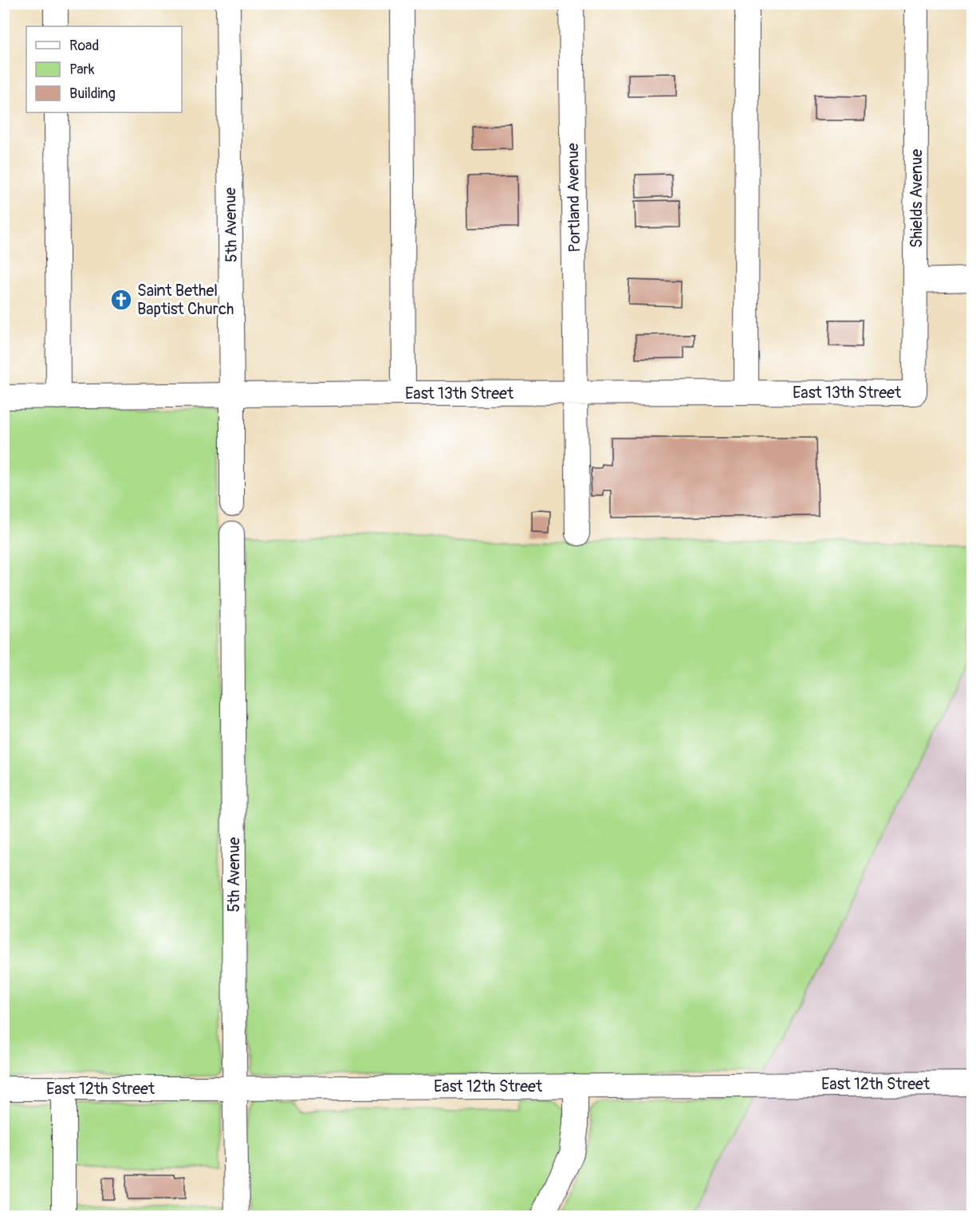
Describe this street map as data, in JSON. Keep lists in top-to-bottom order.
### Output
{
  "streets": {
    "street": [
      "Portland Avenue",
      "Shields Avenue",
      "5th Avenue",
      "East 13th Street",
      "East 12th Street"
    ]
  },
  "crossings": [
    ["Portland Avenue", "East 13th Street"],
    ["Shields Avenue", "East 13th Street"],
    ["5th Avenue", "East 13th Street"],
    ["5th Avenue", "East 12th Street"]
  ],
  "places": {
    "church": ["Saint Bethel Baptist Church"]
  },
  "legend": ["Road", "Park", "Building"]
}
